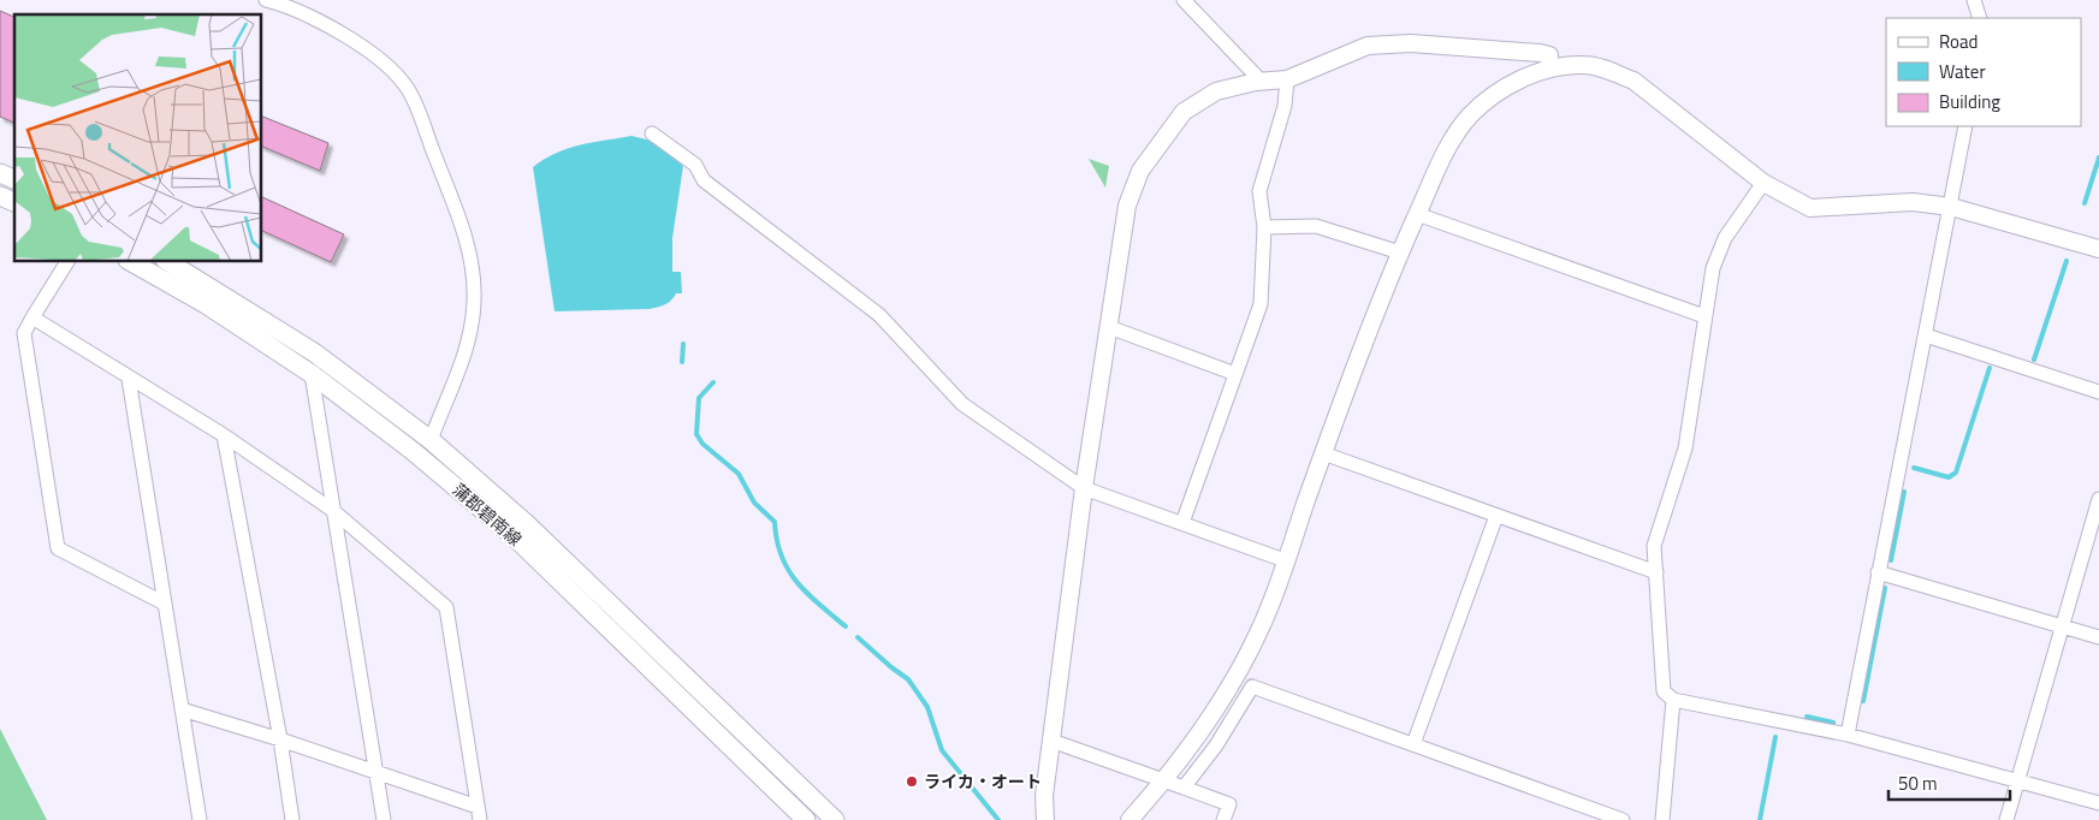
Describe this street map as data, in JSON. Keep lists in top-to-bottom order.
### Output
{
  "streets": {
    "main road": ["蒲郡碧南線"]
  },
  "places": ["ライカ・オート"],
  "legend": ["Road", "Water", "Building"],
  "scale_bar": "50 m"
}
